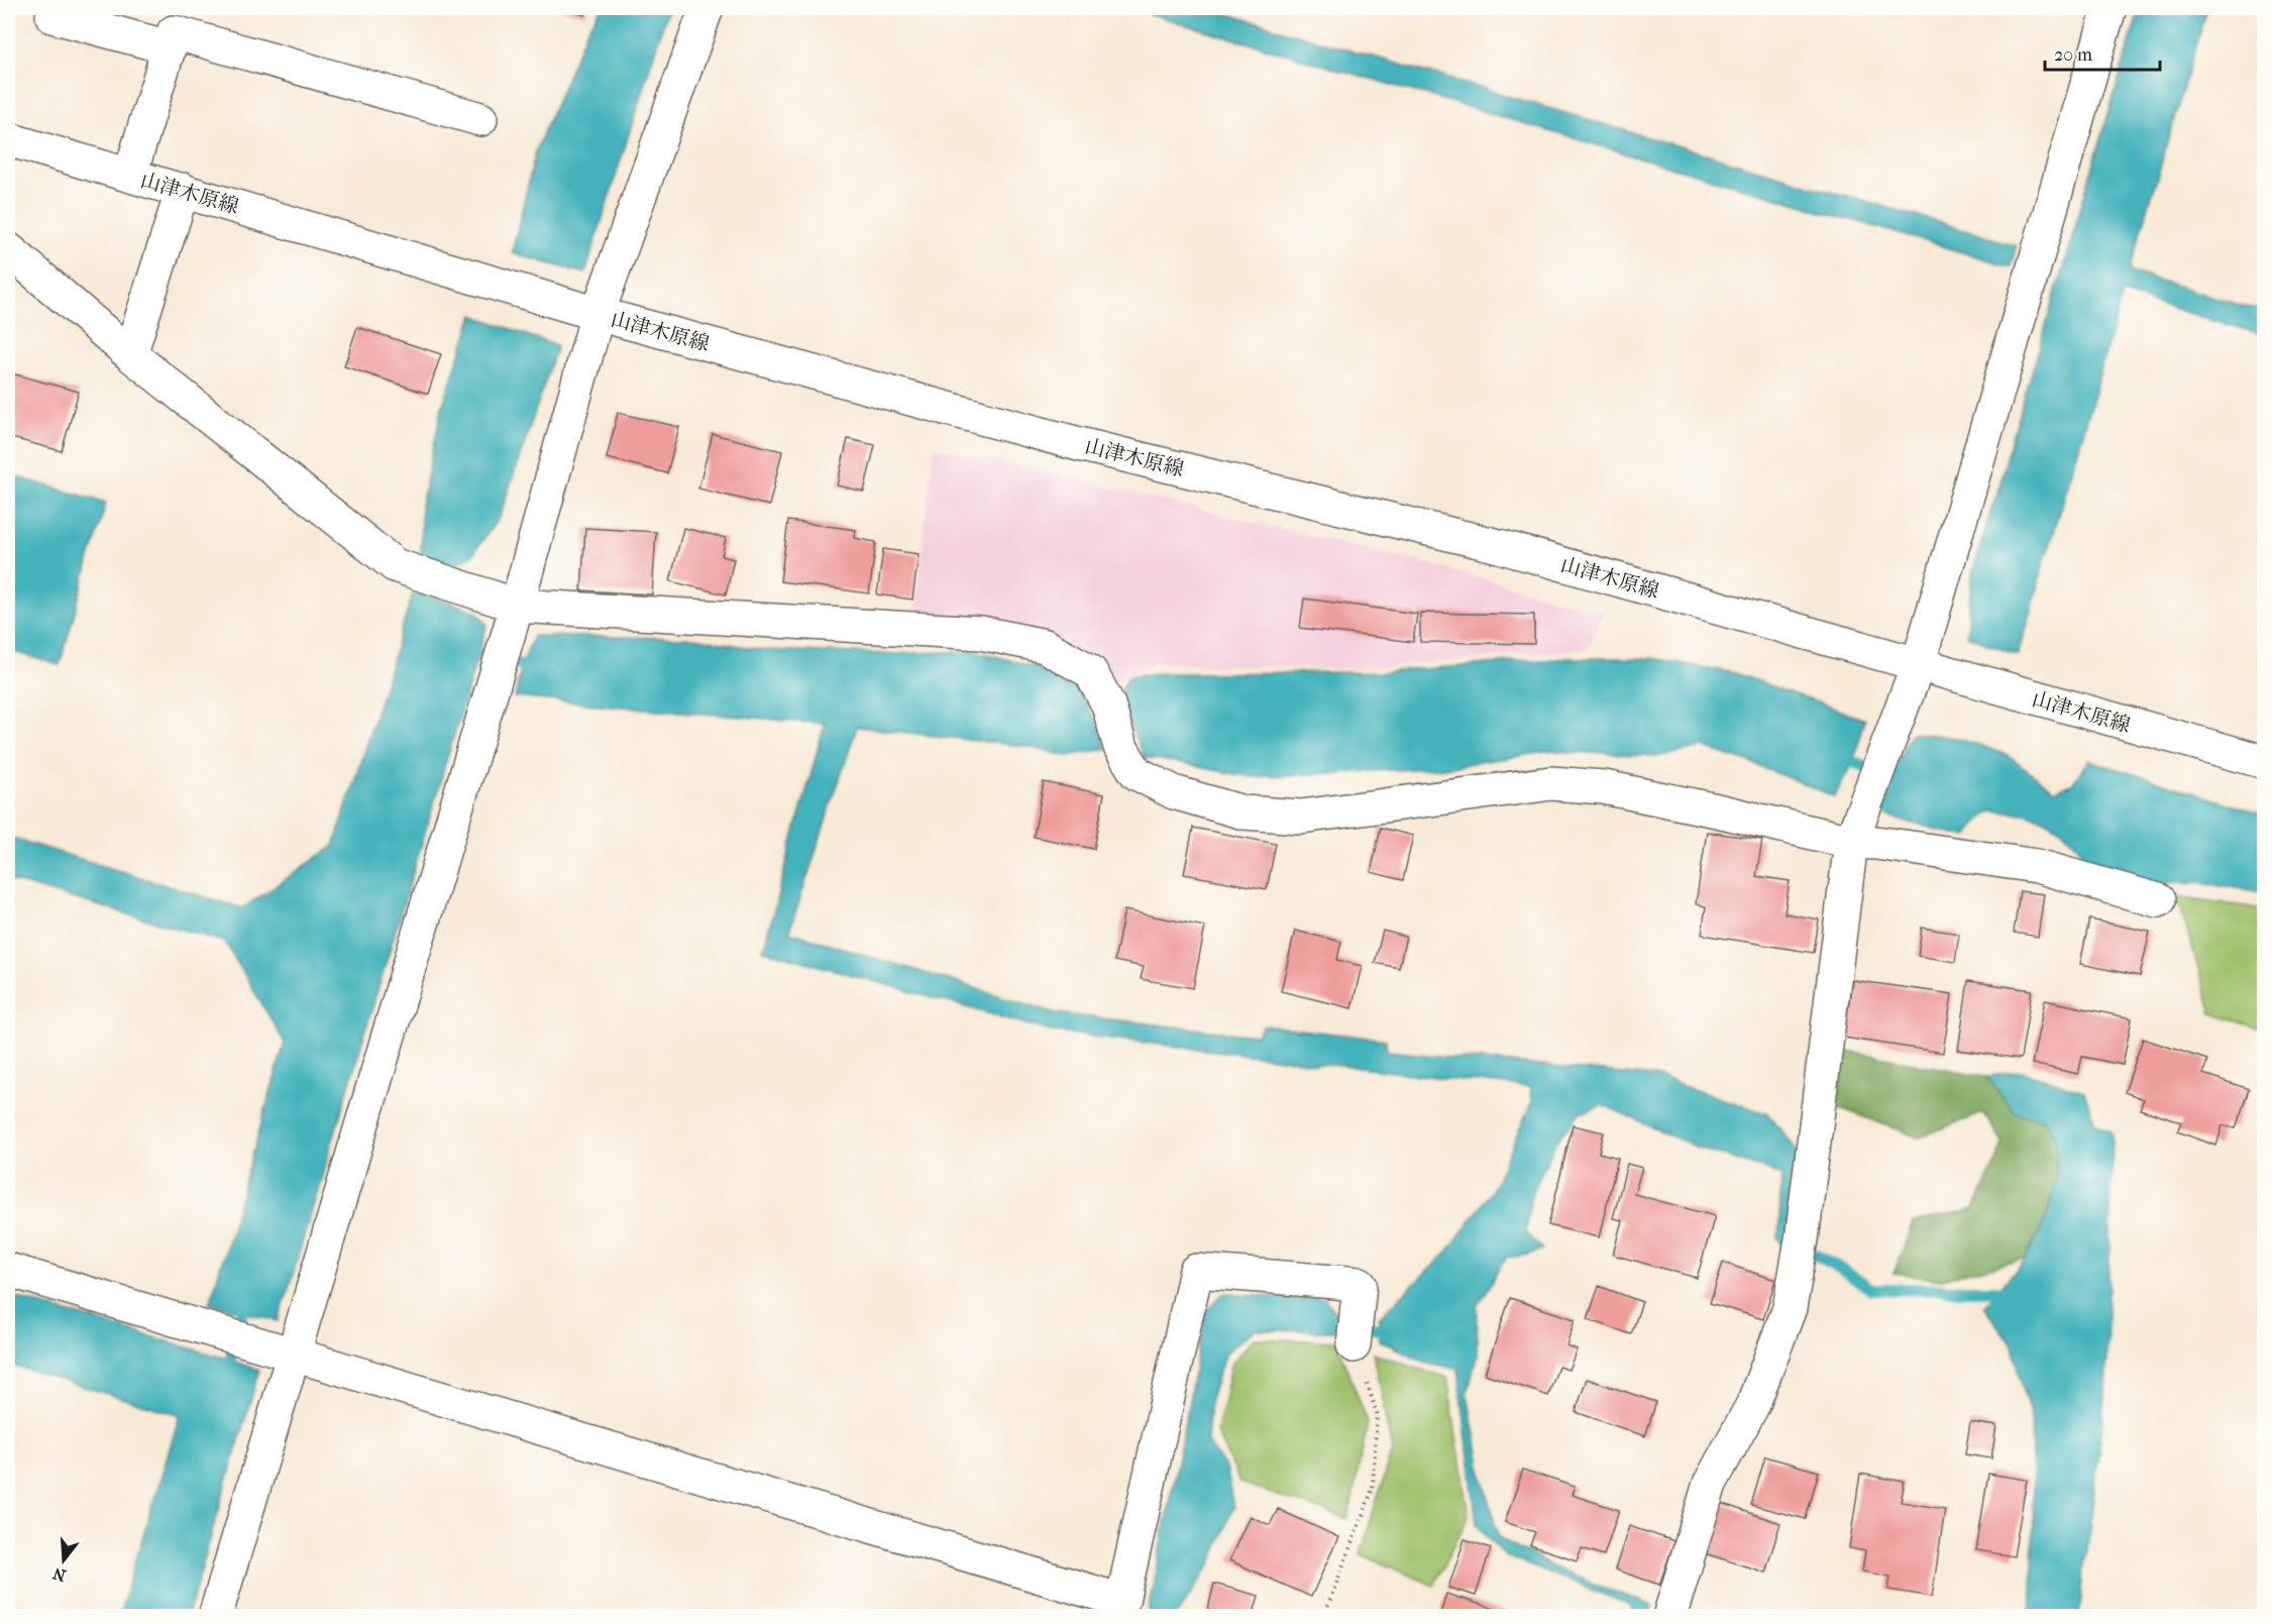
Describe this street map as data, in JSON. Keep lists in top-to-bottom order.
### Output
{
  "streets": {
    "street": ["山津木原線"]
  },
  "scale_bar": "20 m",
  "north": "bottom"
}
